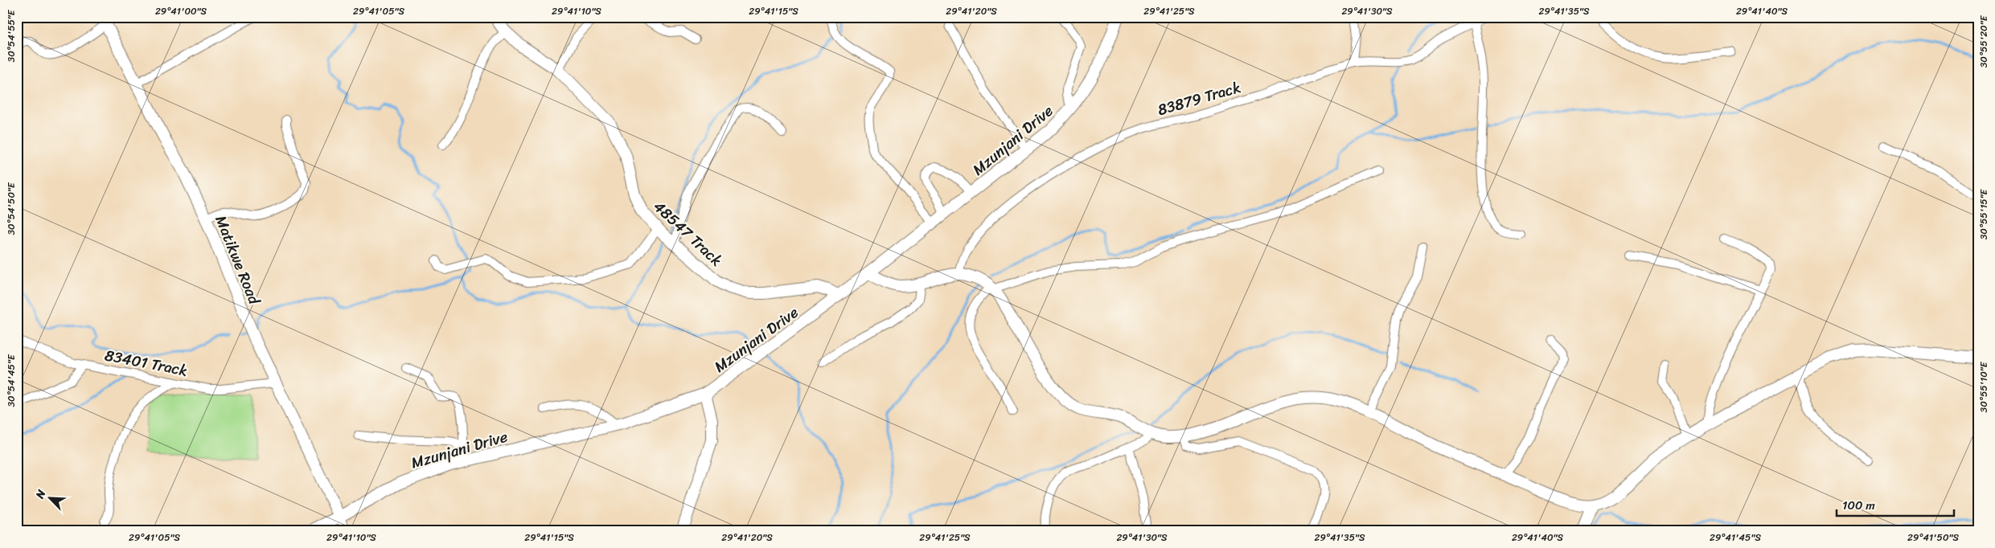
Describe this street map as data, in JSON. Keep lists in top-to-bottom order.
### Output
{
  "streets": {
    "street": [
      "83879 Track",
      "Mzunjani Drive",
      "48547 Track",
      "Matikwe Road",
      "83401 Track"
    ]
  },
  "crossings": [
    ["Mzunjani Drive", "48547 Track"],
    ["Mzunjani Drive", "Matikwe Road"],
    ["Matikwe Road", "83401 Track"]
  ],
  "scale_bar": "100 m",
  "north": "top left",
  "coordinates": [
    "29°41'00\"S",
    "29°41'05\"S",
    "29°41'10\"S",
    "29°41'15\"S",
    "29°41'20\"S",
    "29°41'25\"S",
    "29°41'30\"S",
    "29°41'35\"S",
    "29°41'40\"S",
    "30°54'55\"E",
    "30°55'20\"E",
    "30°54'50\"E",
    "30°55'15\"E",
    "30°54'45\"E",
    "30°55'10\"E",
    "29°41'45\"S",
    "29°41'50\"S"
  ]
}
